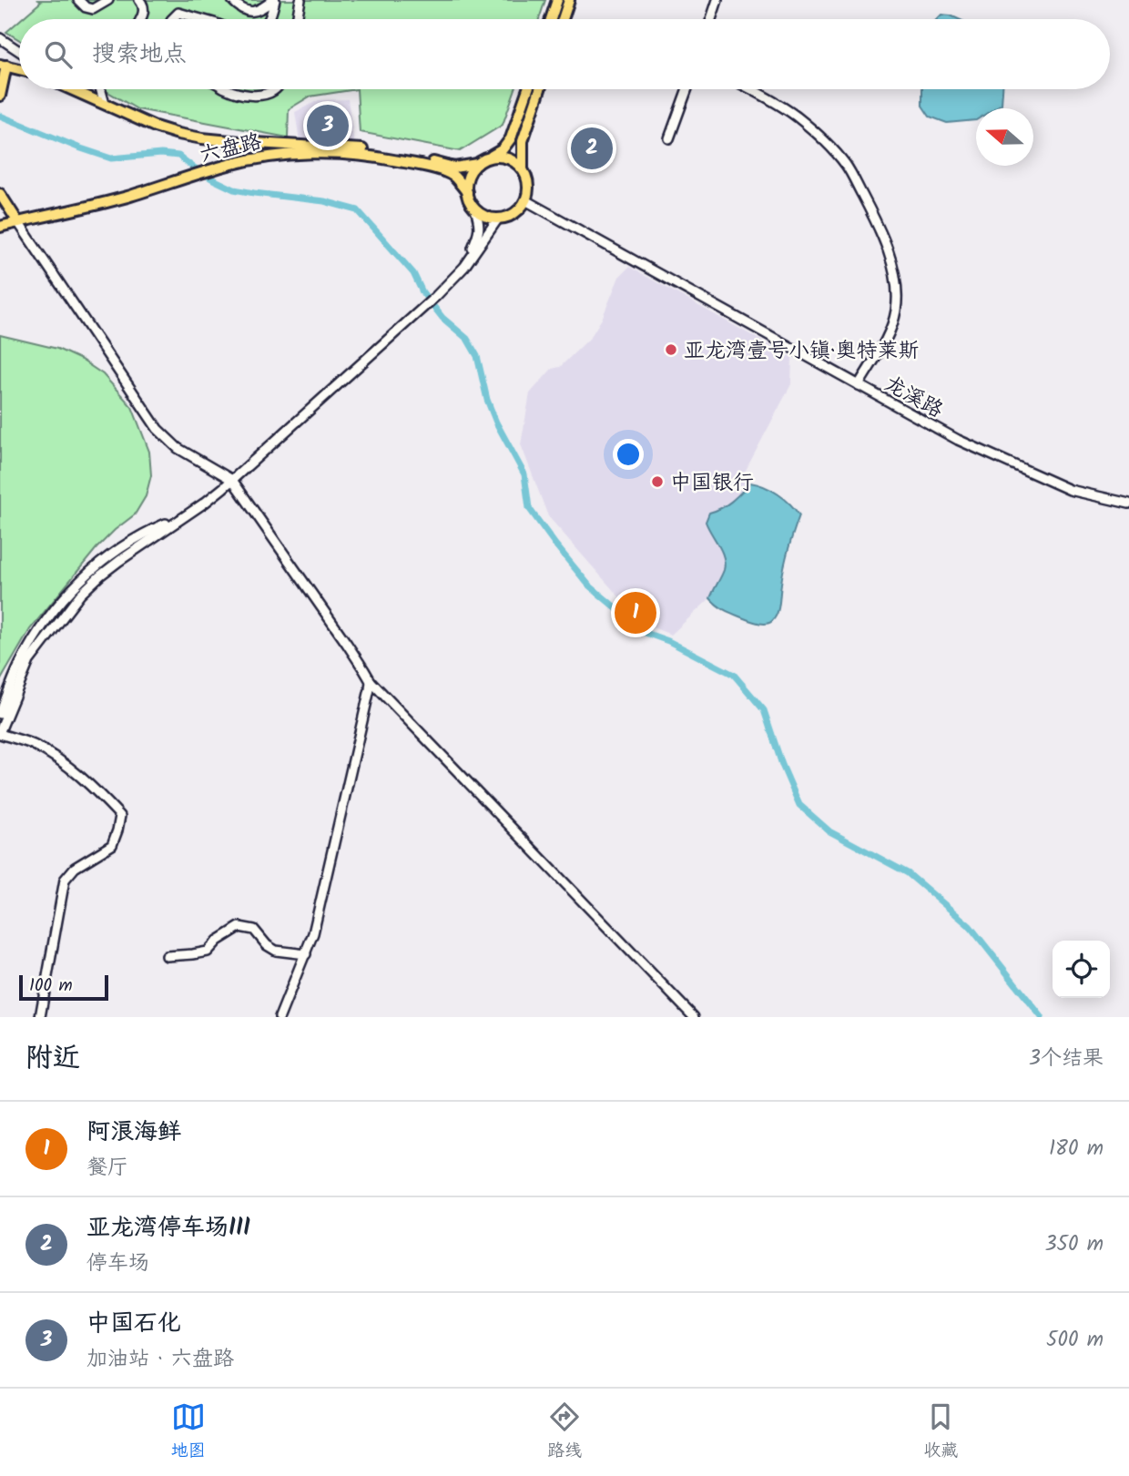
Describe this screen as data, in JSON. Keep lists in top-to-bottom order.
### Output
{
  "streets": {
    "main road": ["六盘路"],
    "street": ["龙溪路"]
  },
  "crossings": [
    ["六盘路", "龙溪路"]
  ],
  "places": ["亚龙湾壹号小镇·奥特莱斯", "中国银行"],
  "scale_bar": "100 m",
  "north": "left",
  "page": {
    "search": "搜索地点",
    "pins": ["3", "2", "1"],
    "scale": "100 m",
    "heading": ["附近", "3个结果"],
    "list": [
      {
        "mark": "1",
        "name": "阿浪海鲜",
        "note": "餐厅",
        "value": "180 m"
      },
      {
        "mark": "2",
        "name": "亚龙湾停车场III",
        "note": "停车场",
        "value": "350 m"
      },
      {
        "mark": "3",
        "name": "中国石化",
        "note": "加油站 · 六盘路",
        "value": "500 m"
      }
    ],
    "nav": ["地图", "路线", "收藏"]
  }
}
